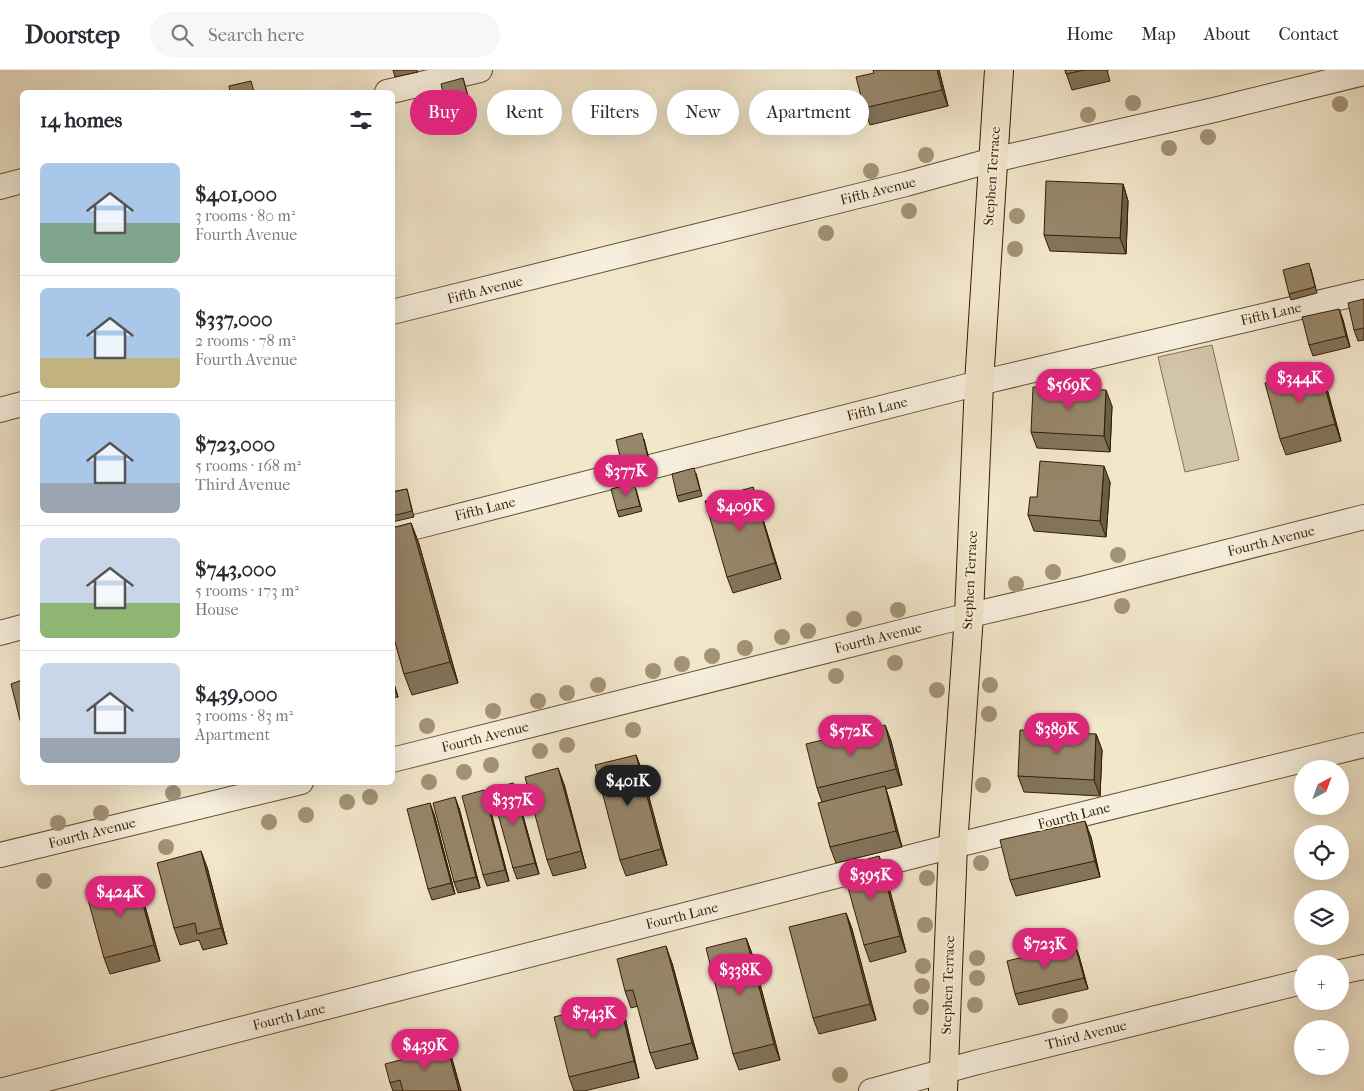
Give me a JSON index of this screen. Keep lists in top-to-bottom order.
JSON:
{
  "streets": {
    "main road": ["Stephen Terrace"],
    "street": [
      "Fifth Avenue",
      "Fifth Lane",
      "Fourth Avenue",
      "Fourth Lane",
      "Third Avenue"
    ]
  },
  "crossings": [
    ["Stephen Terrace", "Fifth Avenue"],
    ["Stephen Terrace", "Fifth Lane"],
    ["Stephen Terrace", "Fourth Avenue"],
    ["Stephen Terrace", "Fourth Lane"],
    ["Stephen Terrace", "Third Avenue"]
  ],
  "north": "top right",
  "page": {
    "header": "Doorstep",
    "search": "Search here",
    "nav": [
      "Home",
      "Map",
      "About",
      "Contact"
    ],
    "chip": [
      "Buy",
      "Rent",
      "Filters",
      "New",
      "Apartment"
    ],
    "heading": "14 homes",
    "list": [
      {
        "name": "$401,000",
        "note": "3 rooms · 80 m² · Fourth Avenue"
      },
      {
        "name": "$337,000",
        "note": "2 rooms · 78 m² · Fourth Avenue"
      },
      {
        "name": "$723,000",
        "note": "5 rooms · 168 m² · Third Avenue"
      },
      {
        "name": "$743,000",
        "note": "5 rooms · 173 m² · House"
      },
      {
        "name": "$439,000",
        "note": "3 rooms · 83 m² · Apartment"
      }
    ],
    "price": [
      "$344K",
      "$569K",
      "$377K",
      "$409K",
      "$389K",
      "$572K",
      "$401K",
      "$337K",
      "$395K",
      "$424K",
      "$723K",
      "$338K",
      "$743K",
      "$439K"
    ],
    "map_buttons": ["+", "−"]
  }
}
